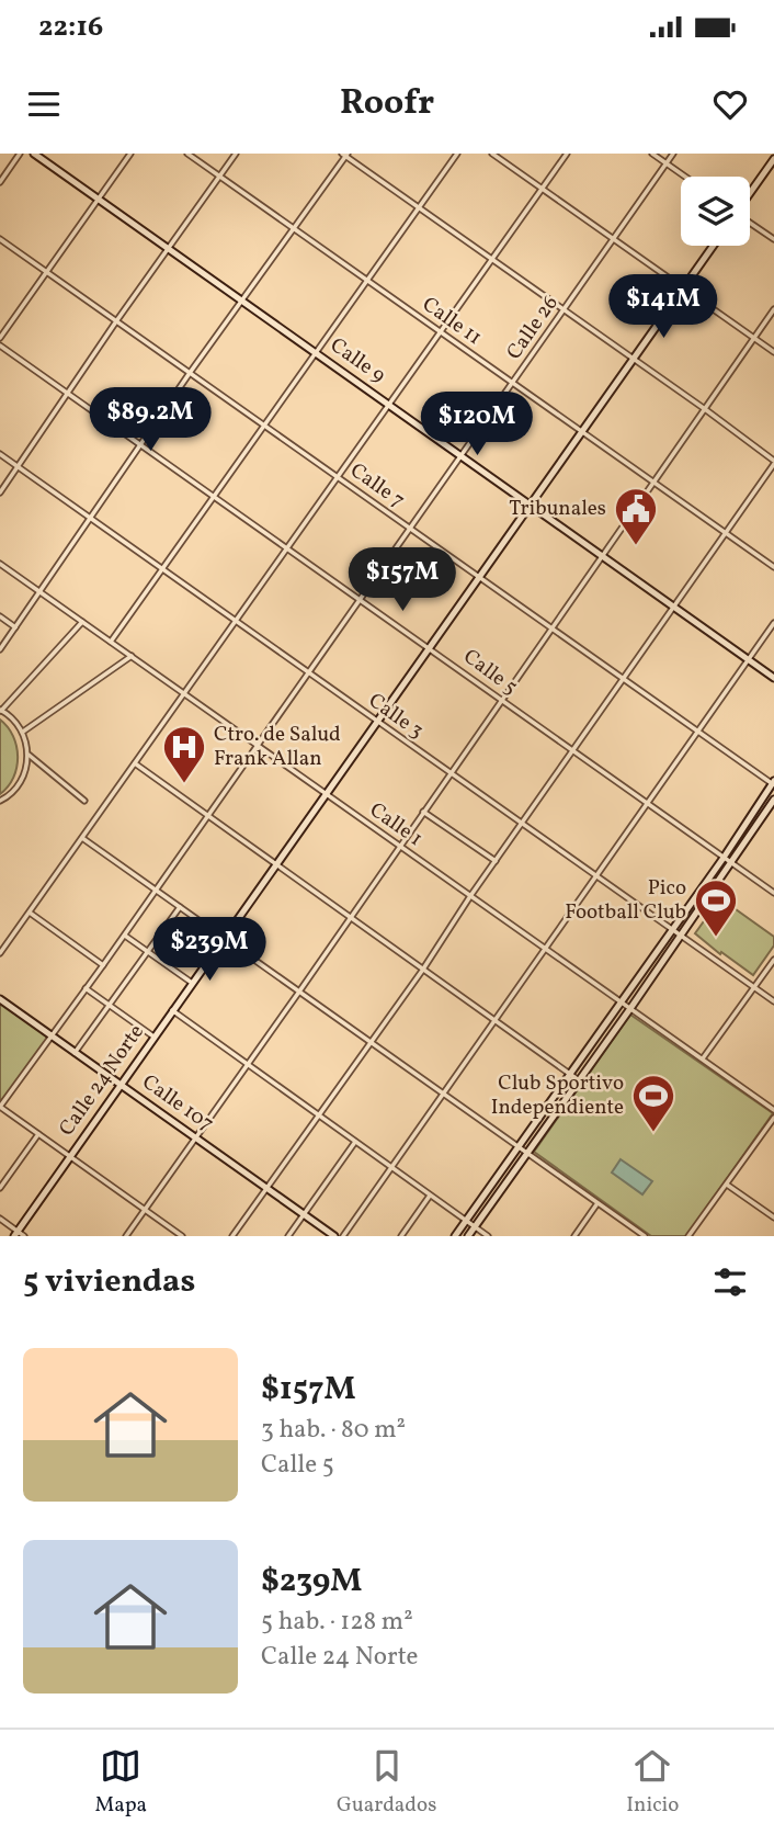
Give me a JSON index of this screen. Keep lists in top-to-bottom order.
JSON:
{
  "streets": {
    "main road": ["Calle 9", "Calle 24 Norte", "Calle 107"],
    "street": [
      "Calle 11",
      "Calle 26",
      "Calle 7",
      "Calle 5",
      "Calle 3",
      "Calle 1"
    ]
  },
  "crossings": [
    ["Calle 11", "Calle 26"],
    ["Calle 11", "Calle 24 Norte"],
    ["Calle 26", "Calle 9"],
    ["Calle 26", "Calle 7"],
    ["Calle 26", "Calle 5"],
    ["Calle 26", "Calle 3"],
    ["Calle 26", "Calle 1"],
    ["Calle 26", "Calle 107"],
    ["Calle 9", "Calle 24 Norte"],
    ["Calle 7", "Calle 24 Norte"],
    ["Calle 5", "Calle 24 Norte"],
    ["Calle 3", "Calle 24 Norte"],
    ["Calle 1", "Calle 24 Norte"],
    ["Calle 24 Norte", "Calle 107"]
  ],
  "places": {
    "public building": ["Tribunales"],
    "hospital": ["Ctro. de Salud Frank Allan"],
    "sports": ["Pico Football Club", "Club Sportivo Independiente"]
  },
  "page": {
    "status": "22:16",
    "header": "Roofr",
    "price": [
      "$141M",
      "$89.2M",
      "$120M",
      "$157M",
      "$239M"
    ],
    "heading": "5 viviendas",
    "list": [
      {
        "name": "$157M",
        "note": "3 hab. · 80 m² · Calle 5"
      },
      {
        "name": "$239M",
        "note": "5 hab. · 128 m² · Calle 24 Norte"
      }
    ],
    "tabs": ["Mapa", "Guardados", "Inicio"]
  }
}
